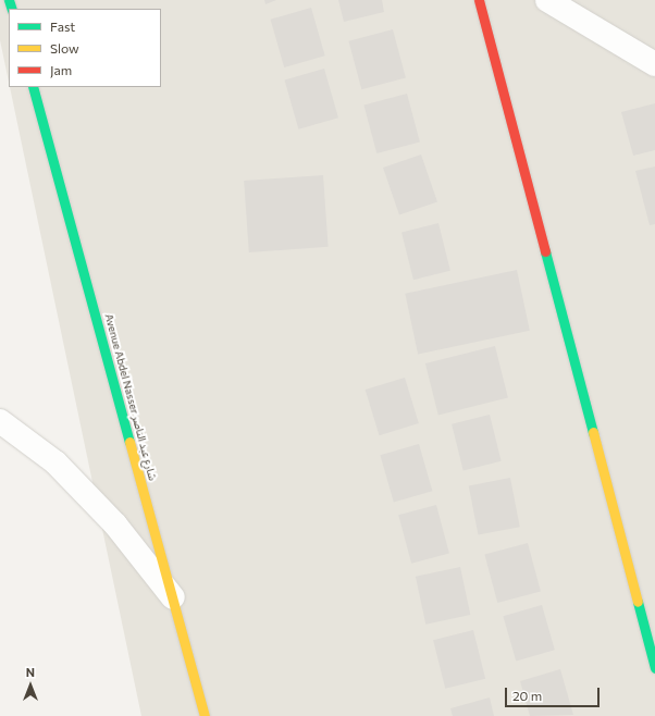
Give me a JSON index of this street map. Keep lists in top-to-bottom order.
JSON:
{
  "streets": {
    "street": ["Avenue Abdel Nasser شارع عبد الناصر"]
  },
  "legend": ["Fast", "Slow", "Jam"],
  "scale_bar": "20 m",
  "north": "top"
}
